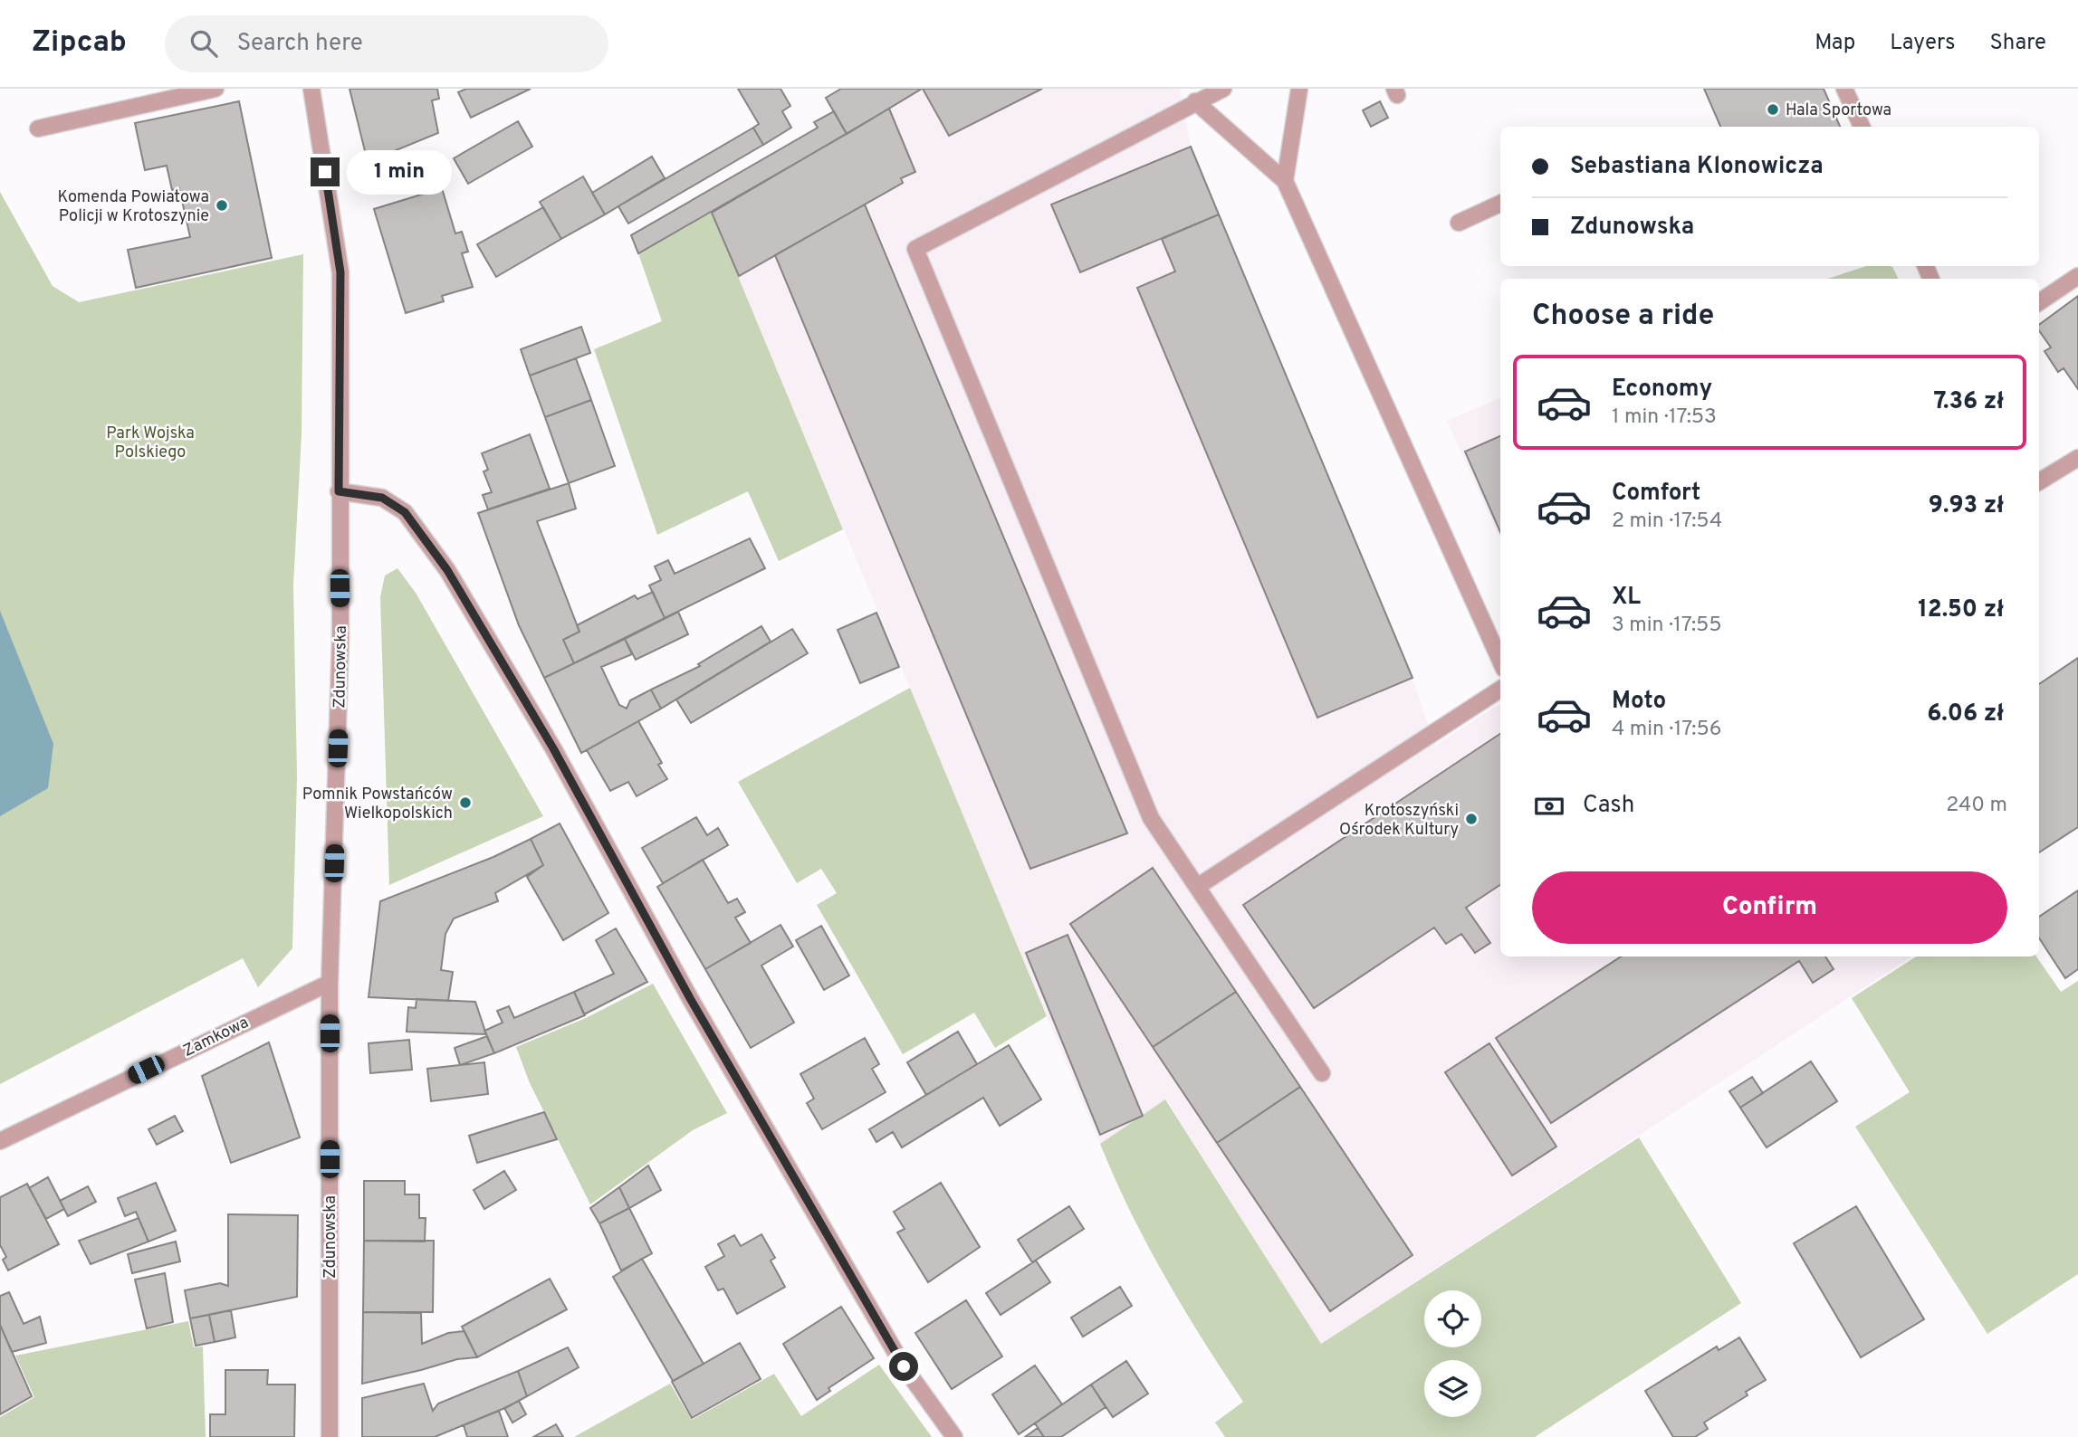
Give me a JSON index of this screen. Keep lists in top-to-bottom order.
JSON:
{
  "streets": {
    "street": ["Zdunowska", "Zamkowa"]
  },
  "crossings": [
    ["Zdunowska", "Zamkowa"]
  ],
  "parks": ["Park Wojska Polskiego"],
  "places": [
    "Hala Sportowa",
    "Komenda Powiatowa Policji w Krotoszynie",
    "Pomnik Powstańców Wielkopolskich",
    "Krotoszyński Ośrodek Kultury"
  ],
  "page": {
    "header": "Zipcab",
    "search": "Search here",
    "nav": ["Map", "Layers", "Share"],
    "banner": ["Sebastiana Klonowicza", "Zdunowska"],
    "bubble": "1 min",
    "heading": "Choose a ride",
    "list": [
      {
        "name": "Economy",
        "note": "1 min · 17:53",
        "value": "7.36 zł"
      },
      {
        "name": "Comfort",
        "note": "2 min · 17:54",
        "value": "9.93 zł"
      },
      {
        "name": "XL",
        "note": "3 min · 17:55",
        "value": "12.50 zł"
      },
      {
        "name": "Moto",
        "note": "4 min · 17:56",
        "value": "6.06 zł"
      }
    ],
    "pay": ["Cash", "240 m"],
    "buttons": "Confirm"
  }
}
